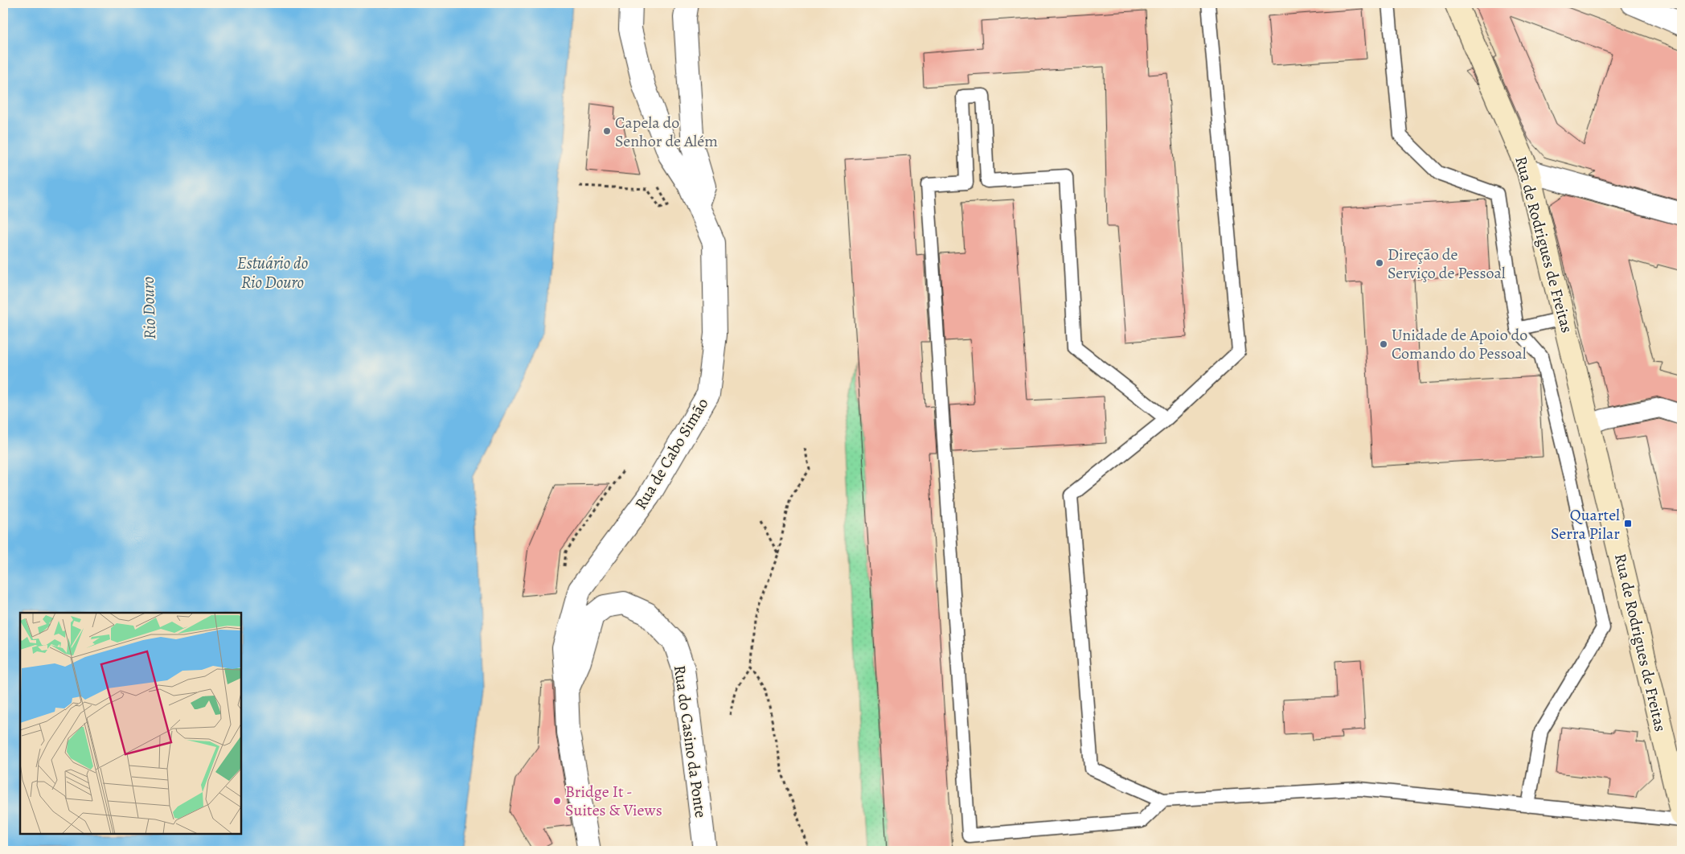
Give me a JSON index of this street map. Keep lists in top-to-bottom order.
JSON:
{
  "streets": {
    "main road": ["Rua de Rodrigues de Freitas"],
    "street": ["Rua de Cabo Simão", "Rua do Casino da Ponte"]
  },
  "crossings": [
    ["Rua de Cabo Simão", "Rua do Casino da Ponte"]
  ],
  "water": ["Estuário do Rio Douro", "Rio Douro"],
  "places": {
    "other": [
      "Capela do Senhor de Além",
      "Direção de Serviço de Pessoal",
      "Unidade de Apoio do Comando do Pessoal",
      "Bridge It - Suites & Views"
    ],
    "transit": ["Quartel Serra Pilar"]
  }
}
